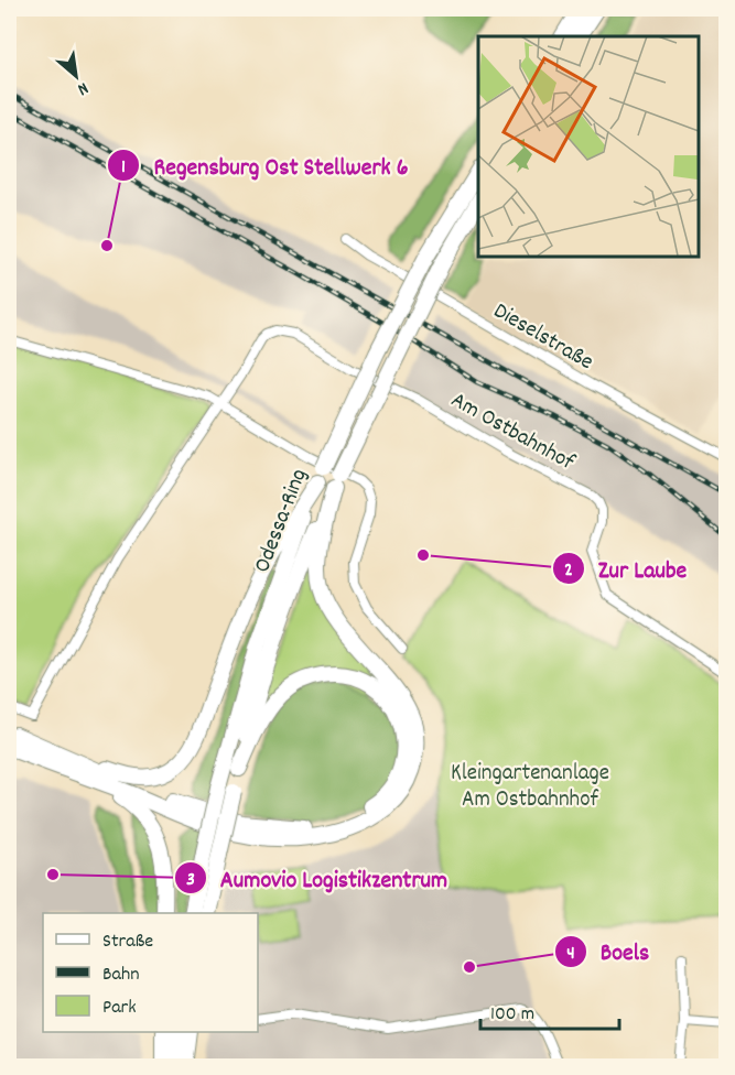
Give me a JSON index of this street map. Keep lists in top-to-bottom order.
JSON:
{
  "streets": {
    "highway": ["Odessa-Ring"],
    "street": ["Dieselstraße", "Am Ostbahnhof"]
  },
  "parks": ["Kleingartenanlage Am Ostbahnhof"],
  "places": [
    "Regensburg Ost Stellwerk 6",
    "Zur Laube",
    "Aumovio Logistikzentrum",
    "Boels"
  ],
  "legend": ["Straße", "Bahn", "Park"],
  "scale_bar": "100 m",
  "north": "bottom right"
}
